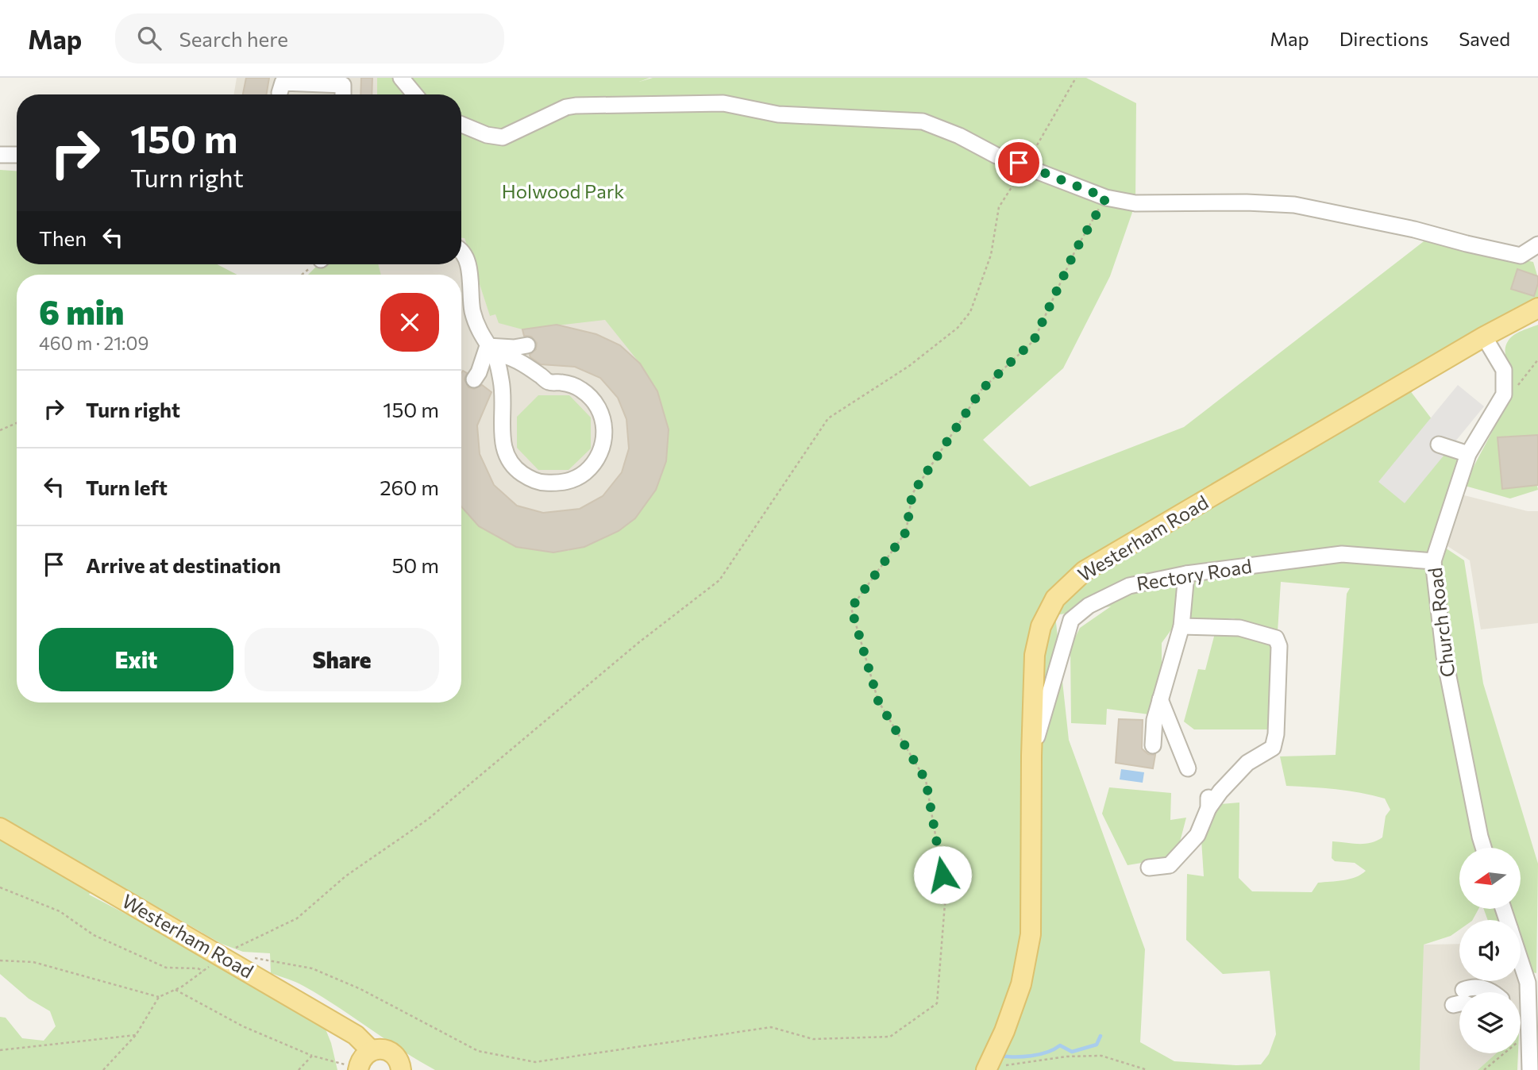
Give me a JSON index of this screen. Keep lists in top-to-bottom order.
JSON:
{
  "streets": {
    "main road": ["Westerham Road"],
    "street": ["Rectory Road", "Church Road"]
  },
  "crossings": [
    ["Westerham Road", "Rectory Road"],
    ["Westerham Road", "Church Road"],
    ["Rectory Road", "Church Road"]
  ],
  "parks": ["Holwood Park"],
  "north": "left",
  "page": {
    "header": "Map",
    "search": "Search here",
    "nav": ["Map", "Directions", "Saved"],
    "turn": ["150 m", "Turn right"],
    "then": "Then",
    "heading": ["6 min", "460 m · 21:09"],
    "list": [
      {
        "name": "Turn right",
        "value": "150 m"
      },
      {
        "name": "Turn left",
        "value": "260 m"
      },
      {
        "name": "Arrive at destination",
        "value": "50 m"
      }
    ],
    "buttons": ["Exit", "Share"]
  }
}
